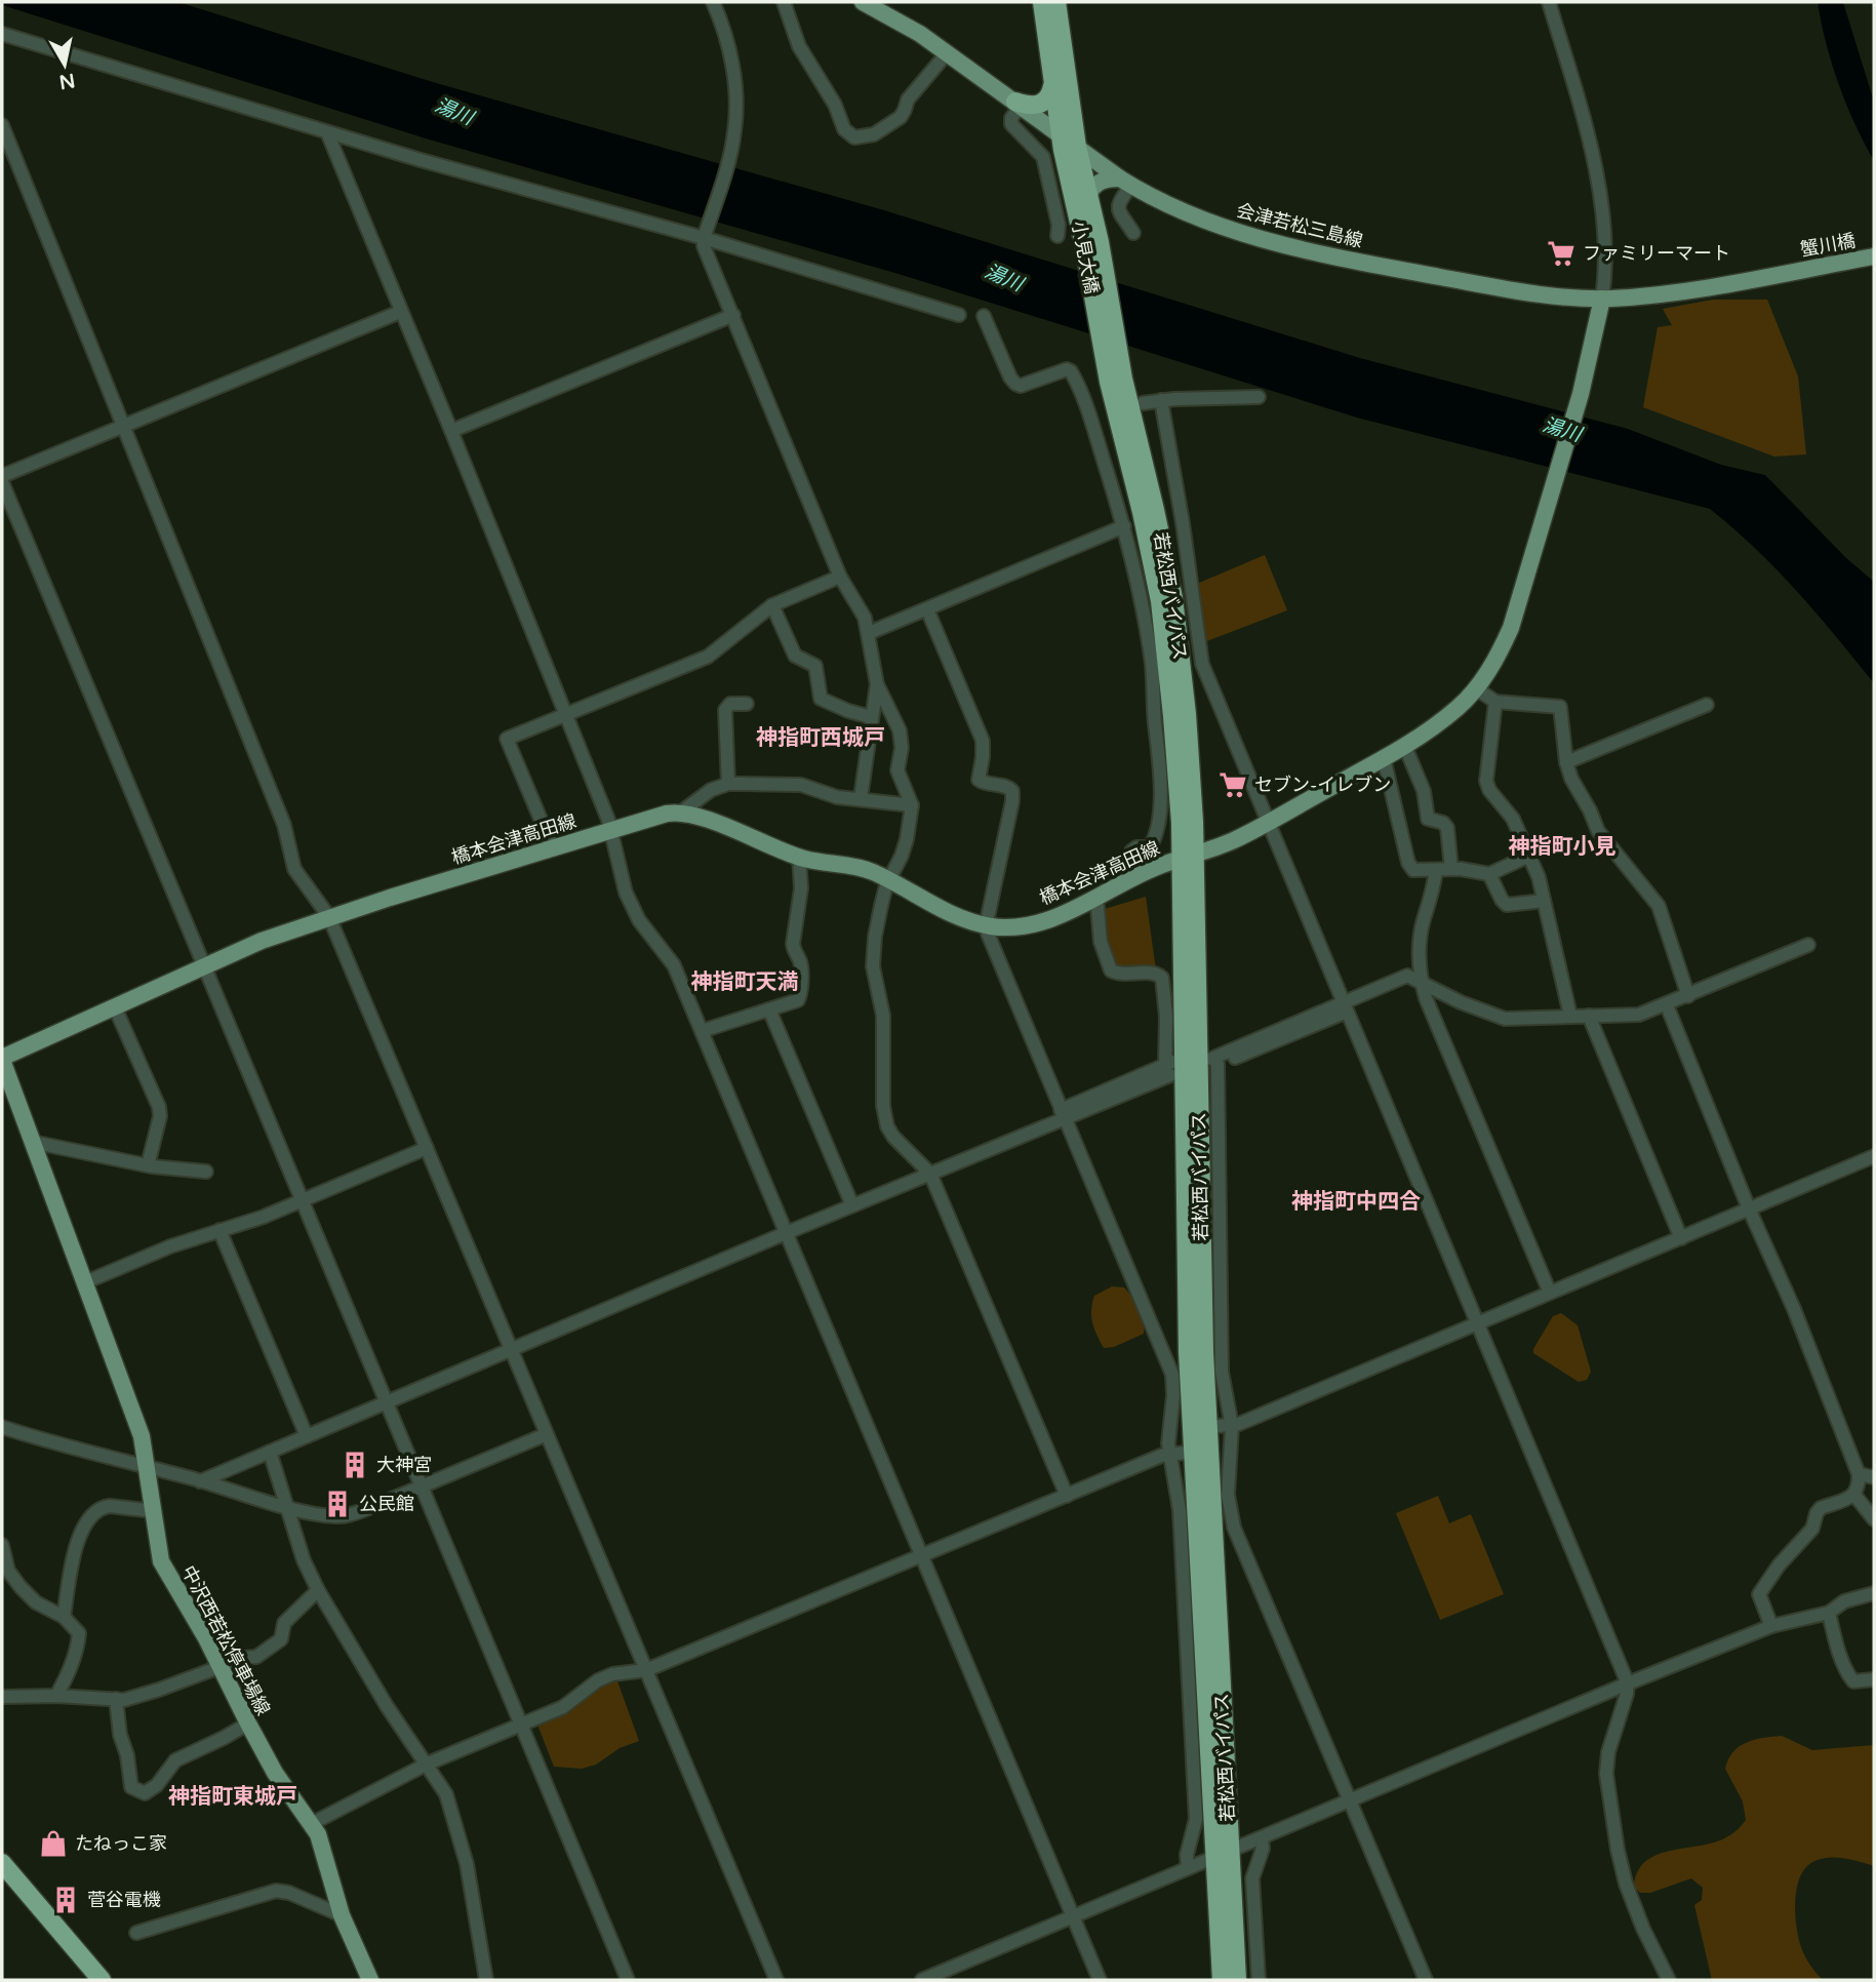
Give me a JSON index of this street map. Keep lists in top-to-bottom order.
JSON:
{
  "streets": {
    "highway": ["小見大橋", "若松西バイパス"],
    "main road": [
      "会津若松三島線",
      "蟹川橋",
      "橋本会津高田線",
      "中沢西若松停車場線"
    ]
  },
  "crossings": [
    ["会津若松三島線", "蟹川橋"],
    ["会津若松三島線", "小見大橋"],
    ["会津若松三島線", "橋本会津高田線"],
    ["小見大橋", "若松西バイパス"],
    ["若松西バイパス", "橋本会津高田線"],
    ["橋本会津高田線", "中沢西若松停車場線"]
  ],
  "districts": [
    "神指町西城戸",
    "神指町小見",
    "神指町天満",
    "神指町中四合",
    "神指町東城戸"
  ],
  "water": ["湯川"],
  "places": {
    "supermarket": ["ファミリーマート", "セブン-イレブン"],
    "building": ["大神宮", "公民館", "菅谷電機"],
    "shop": ["たねっこ家"]
  },
  "north": "bottom"
}
